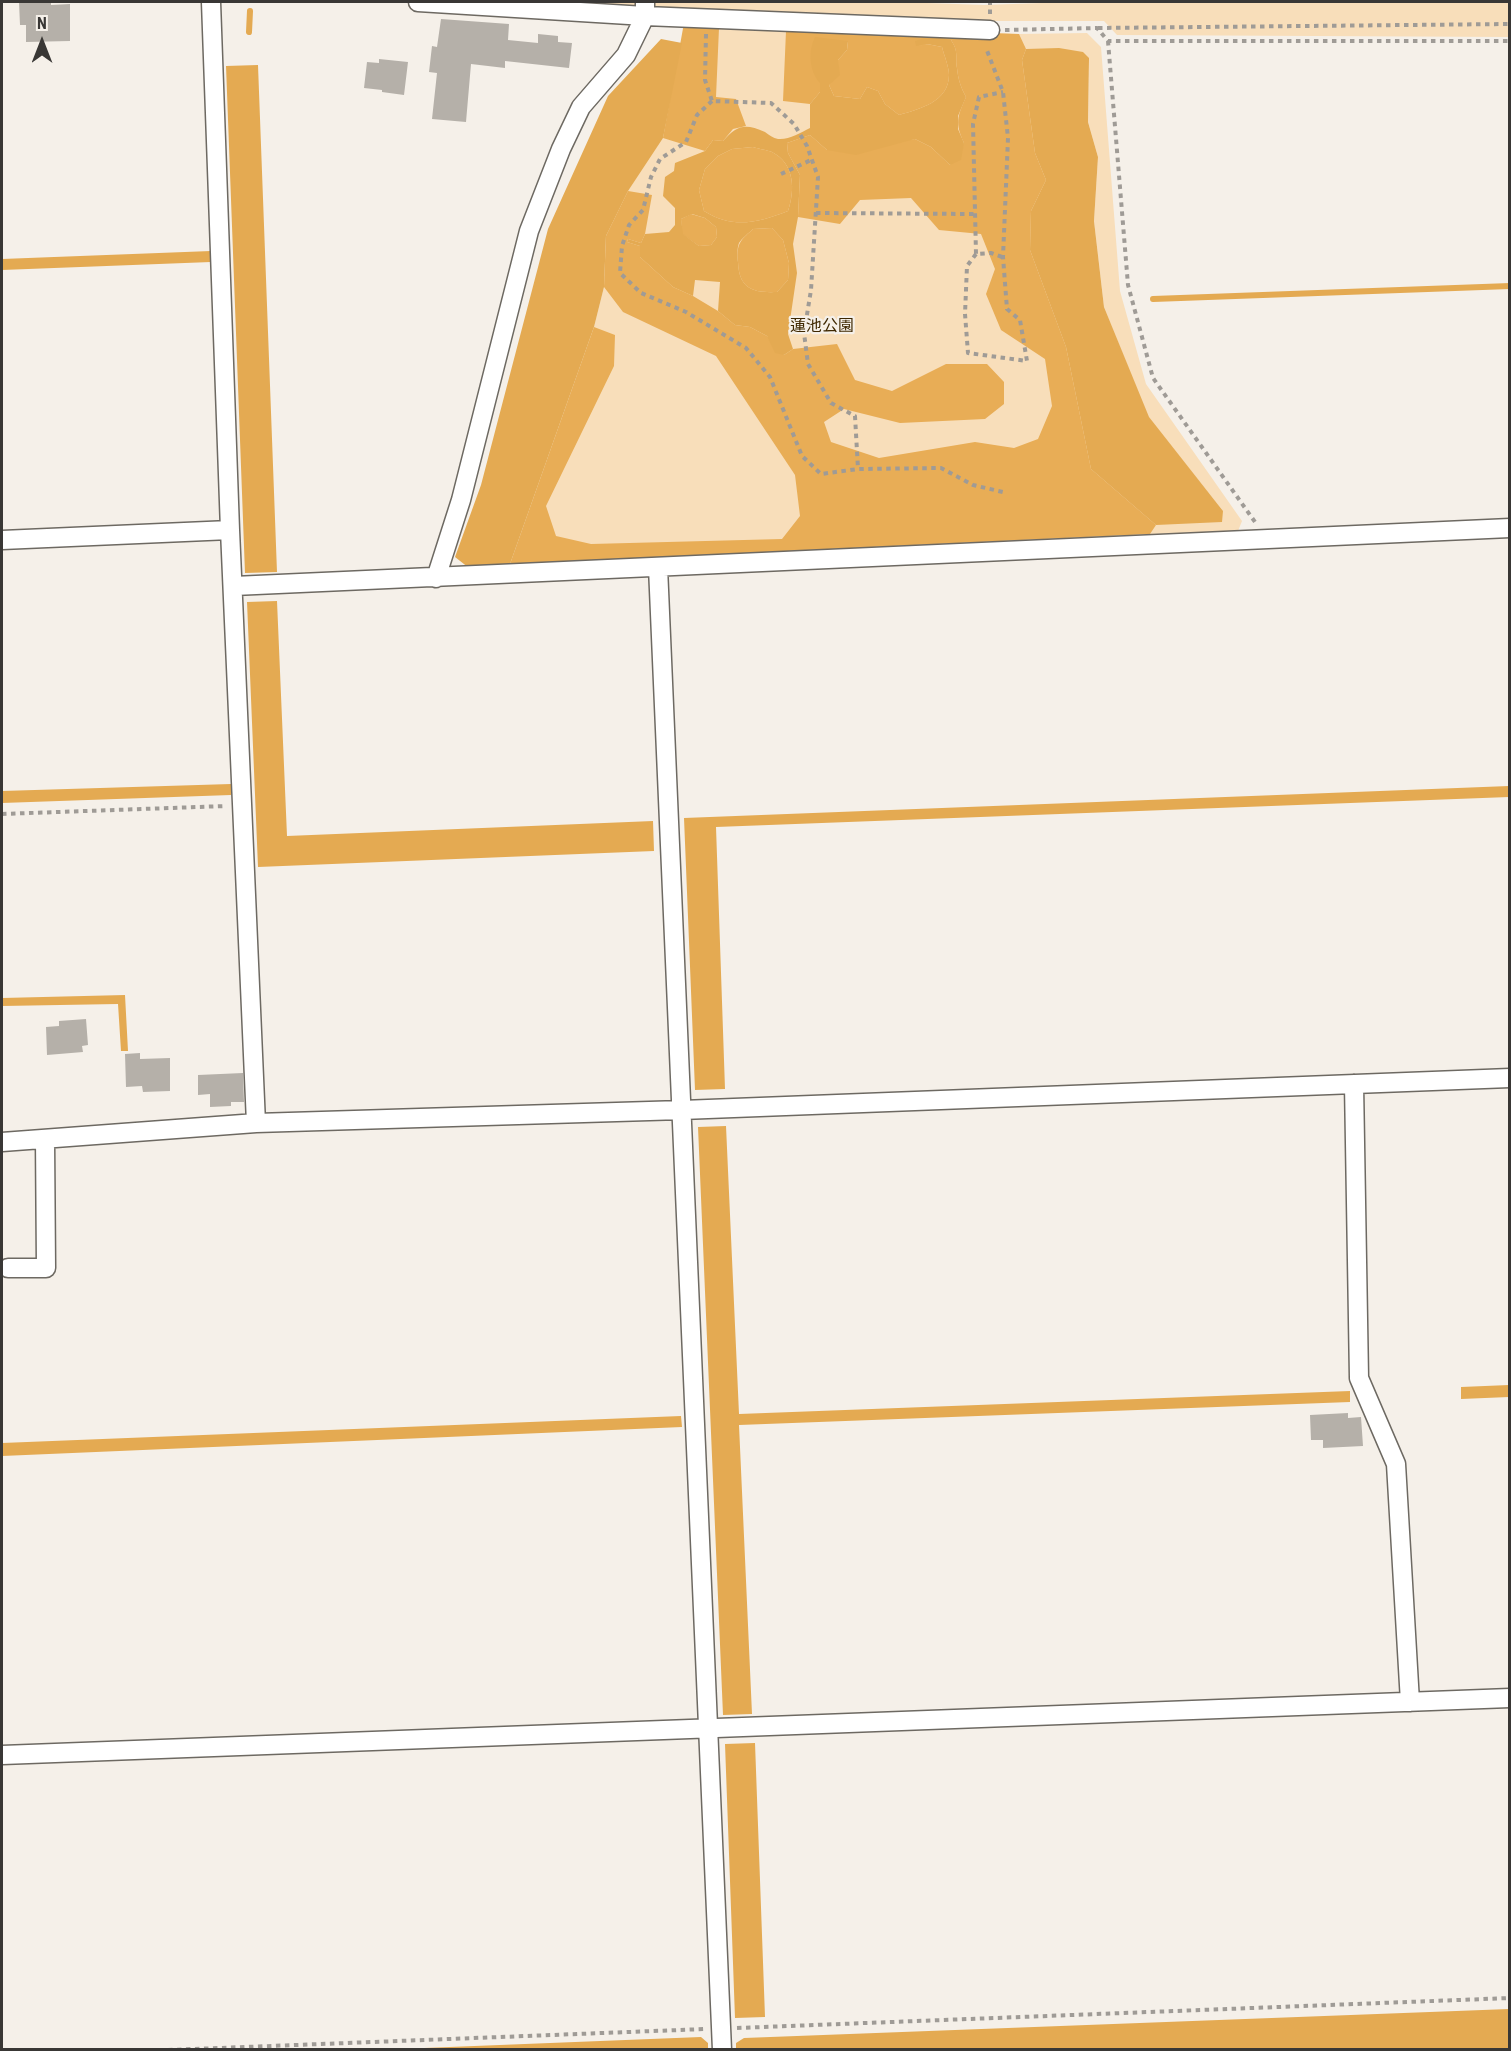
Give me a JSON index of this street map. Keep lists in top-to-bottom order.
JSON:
{
  "parks": ["蓮池公園"],
  "north": "top"
}
